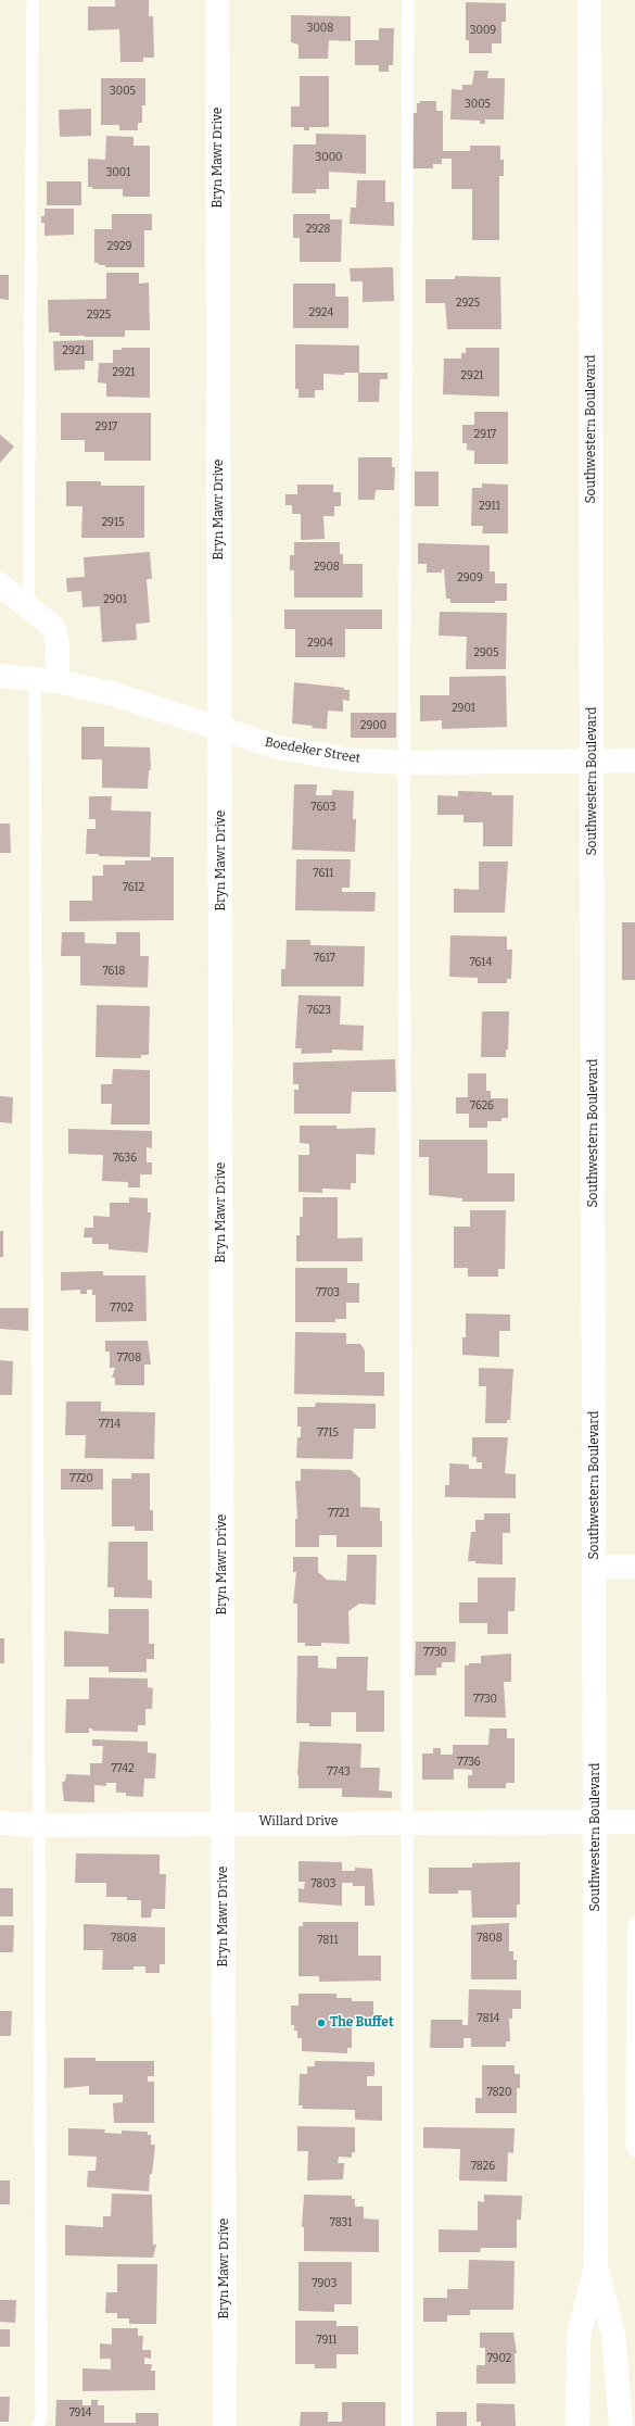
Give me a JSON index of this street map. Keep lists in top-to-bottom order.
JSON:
{
  "streets": {
    "street": [
      "Bryn Mawr Drive",
      "Southwestern Boulevard",
      "Boedeker Street",
      "Willard Drive"
    ]
  },
  "crossings": [
    ["Bryn Mawr Drive", "Boedeker Street"],
    ["Bryn Mawr Drive", "Willard Drive"],
    ["Southwestern Boulevard", "Boedeker Street"],
    ["Southwestern Boulevard", "Willard Drive"]
  ],
  "places": ["The Buffet"],
  "house_numbers": [
    "3008",
    "3009",
    "3005",
    "3005",
    "3000",
    "3001",
    "2928",
    "2929",
    "2925",
    "2924",
    "2925",
    "2921",
    "2921",
    "2921",
    "2917",
    "2917",
    "2911",
    "2915",
    "2908",
    "2909",
    "2901",
    "2904",
    "2905",
    "2901",
    "2900",
    "7603",
    "7611",
    "7612",
    "7617",
    "7614",
    "7618",
    "7623",
    "7626",
    "7636",
    "7703",
    "7702",
    "7708",
    "7714",
    "7715",
    "7720",
    "7721",
    "7730",
    "7730",
    "7736",
    "7742",
    "7743",
    "7803",
    "7808",
    "7808",
    "7811",
    "7814",
    "7820",
    "7826",
    "7831",
    "7903",
    "7911",
    "7902",
    "7914"
  ]
}
